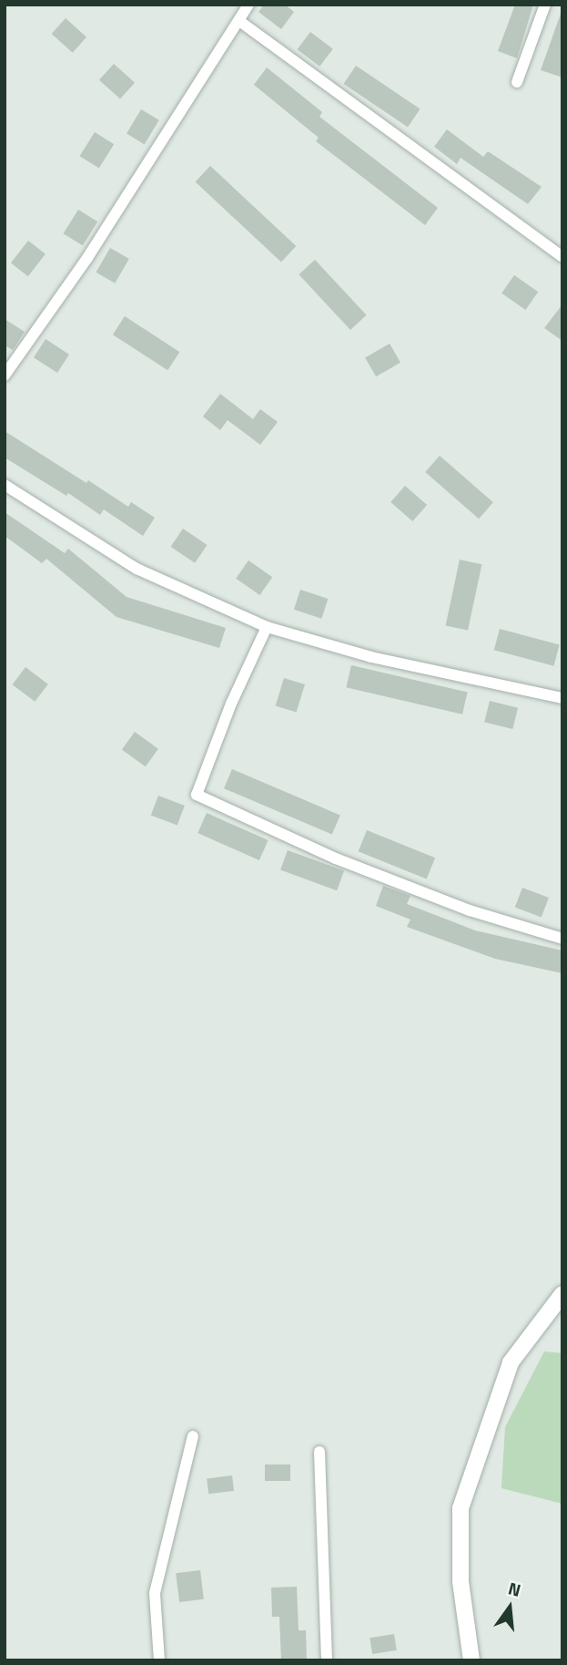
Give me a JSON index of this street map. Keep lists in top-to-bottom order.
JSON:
{
  "north": "top"
}
